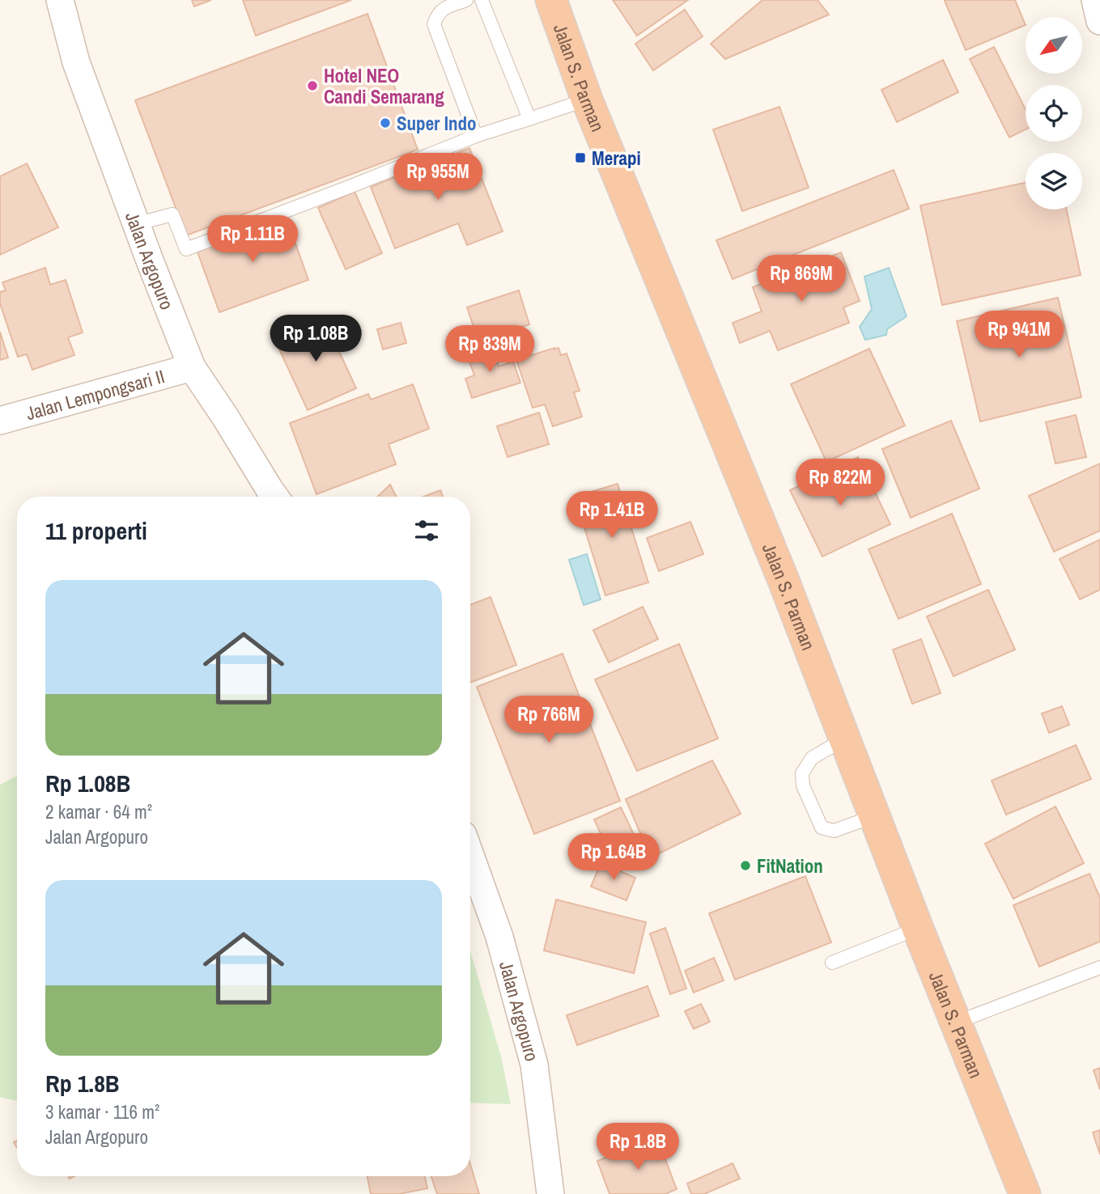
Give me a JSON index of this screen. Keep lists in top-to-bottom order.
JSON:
{
  "streets": {
    "highway": ["Jalan S. Parman"],
    "street": ["Jalan Argopuro", "Jalan Lempongsari II"]
  },
  "crossings": [
    ["Jalan Argopuro", "Jalan Lempongsari II"]
  ],
  "places": {
    "other": ["Hotel NEO Candi Semarang", "Super Indo", "FitNation"],
    "transit": ["Merapi"]
  },
  "north": "bottom left",
  "page": {
    "price": [
      "Rp 955M",
      "Rp 1.11B",
      "Rp 869M",
      "Rp 941M",
      "Rp 1.08B",
      "Rp 839M",
      "Rp 822M",
      "Rp 1.41B",
      "Rp 766M",
      "Rp 1.64B",
      "Rp 1.8B"
    ],
    "heading": "11 properti",
    "list": [
      {
        "name": "Rp 1.08B",
        "note": "2 kamar · 64 m² · Jalan Argopuro"
      },
      {
        "name": "Rp 1.8B",
        "note": "3 kamar · 116 m² · Jalan Argopuro"
      }
    ]
  }
}
